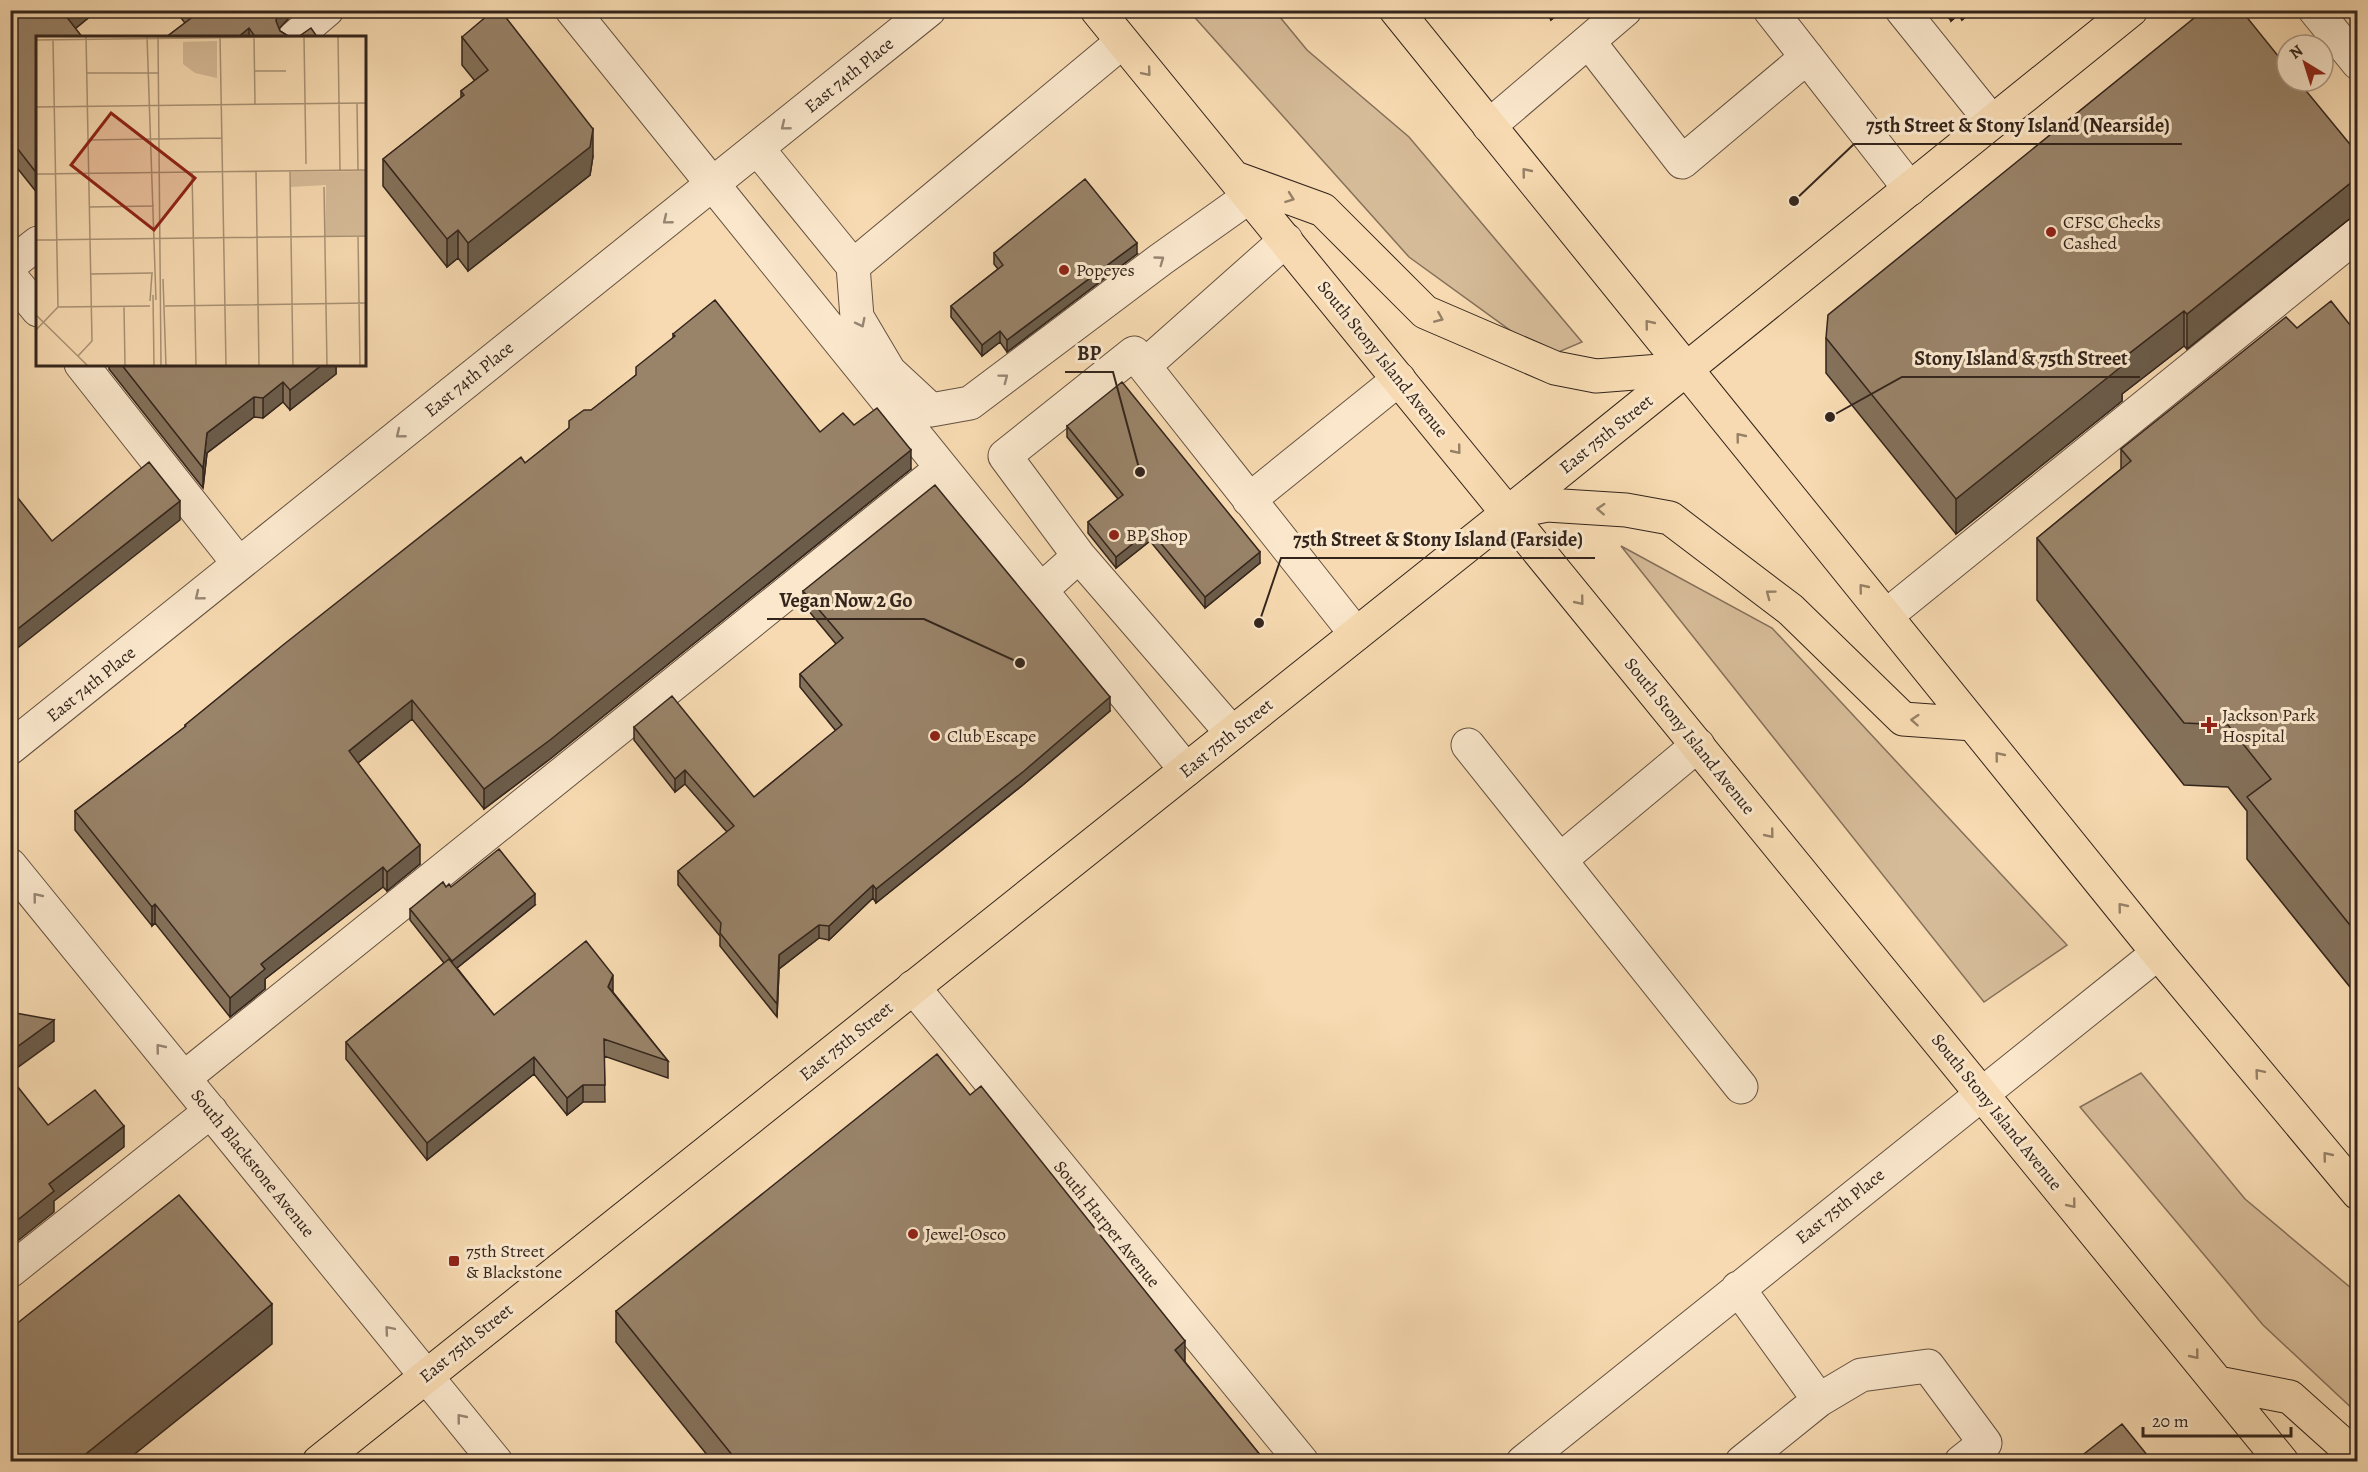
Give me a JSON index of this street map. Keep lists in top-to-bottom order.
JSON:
{
  "streets": {
    "main road": ["South Stony Island Avenue", "East 75th Street"],
    "street": [
      "East 74th Place",
      "South Blackstone Avenue",
      "East 75th Place",
      "South Harper Avenue"
    ]
  },
  "crossings": [
    ["South Stony Island Avenue", "East 75th Street"],
    ["South Stony Island Avenue", "East 75th Place"],
    ["East 75th Street", "South Blackstone Avenue"],
    ["East 75th Street", "South Harper Avenue"]
  ],
  "one_way": ["East 74th Place", "South Blackstone Avenue"],
  "places": {
    "other": [
      "75th Street & Stony Island (Nearside)",
      "CFSC Checks Cashed",
      "Popeyes",
      "Stony Island & 75th Street",
      "BP",
      "BP Shop",
      "75th Street & Stony Island (Farside)",
      "Vegan Now 2 Go",
      "Club Escape",
      "Jewel-Osco"
    ],
    "health": ["Jackson Park Hospital"],
    "transit": ["75th Street & Blackstone"]
  },
  "scale_bar": "20 m",
  "north": "top left"
}
